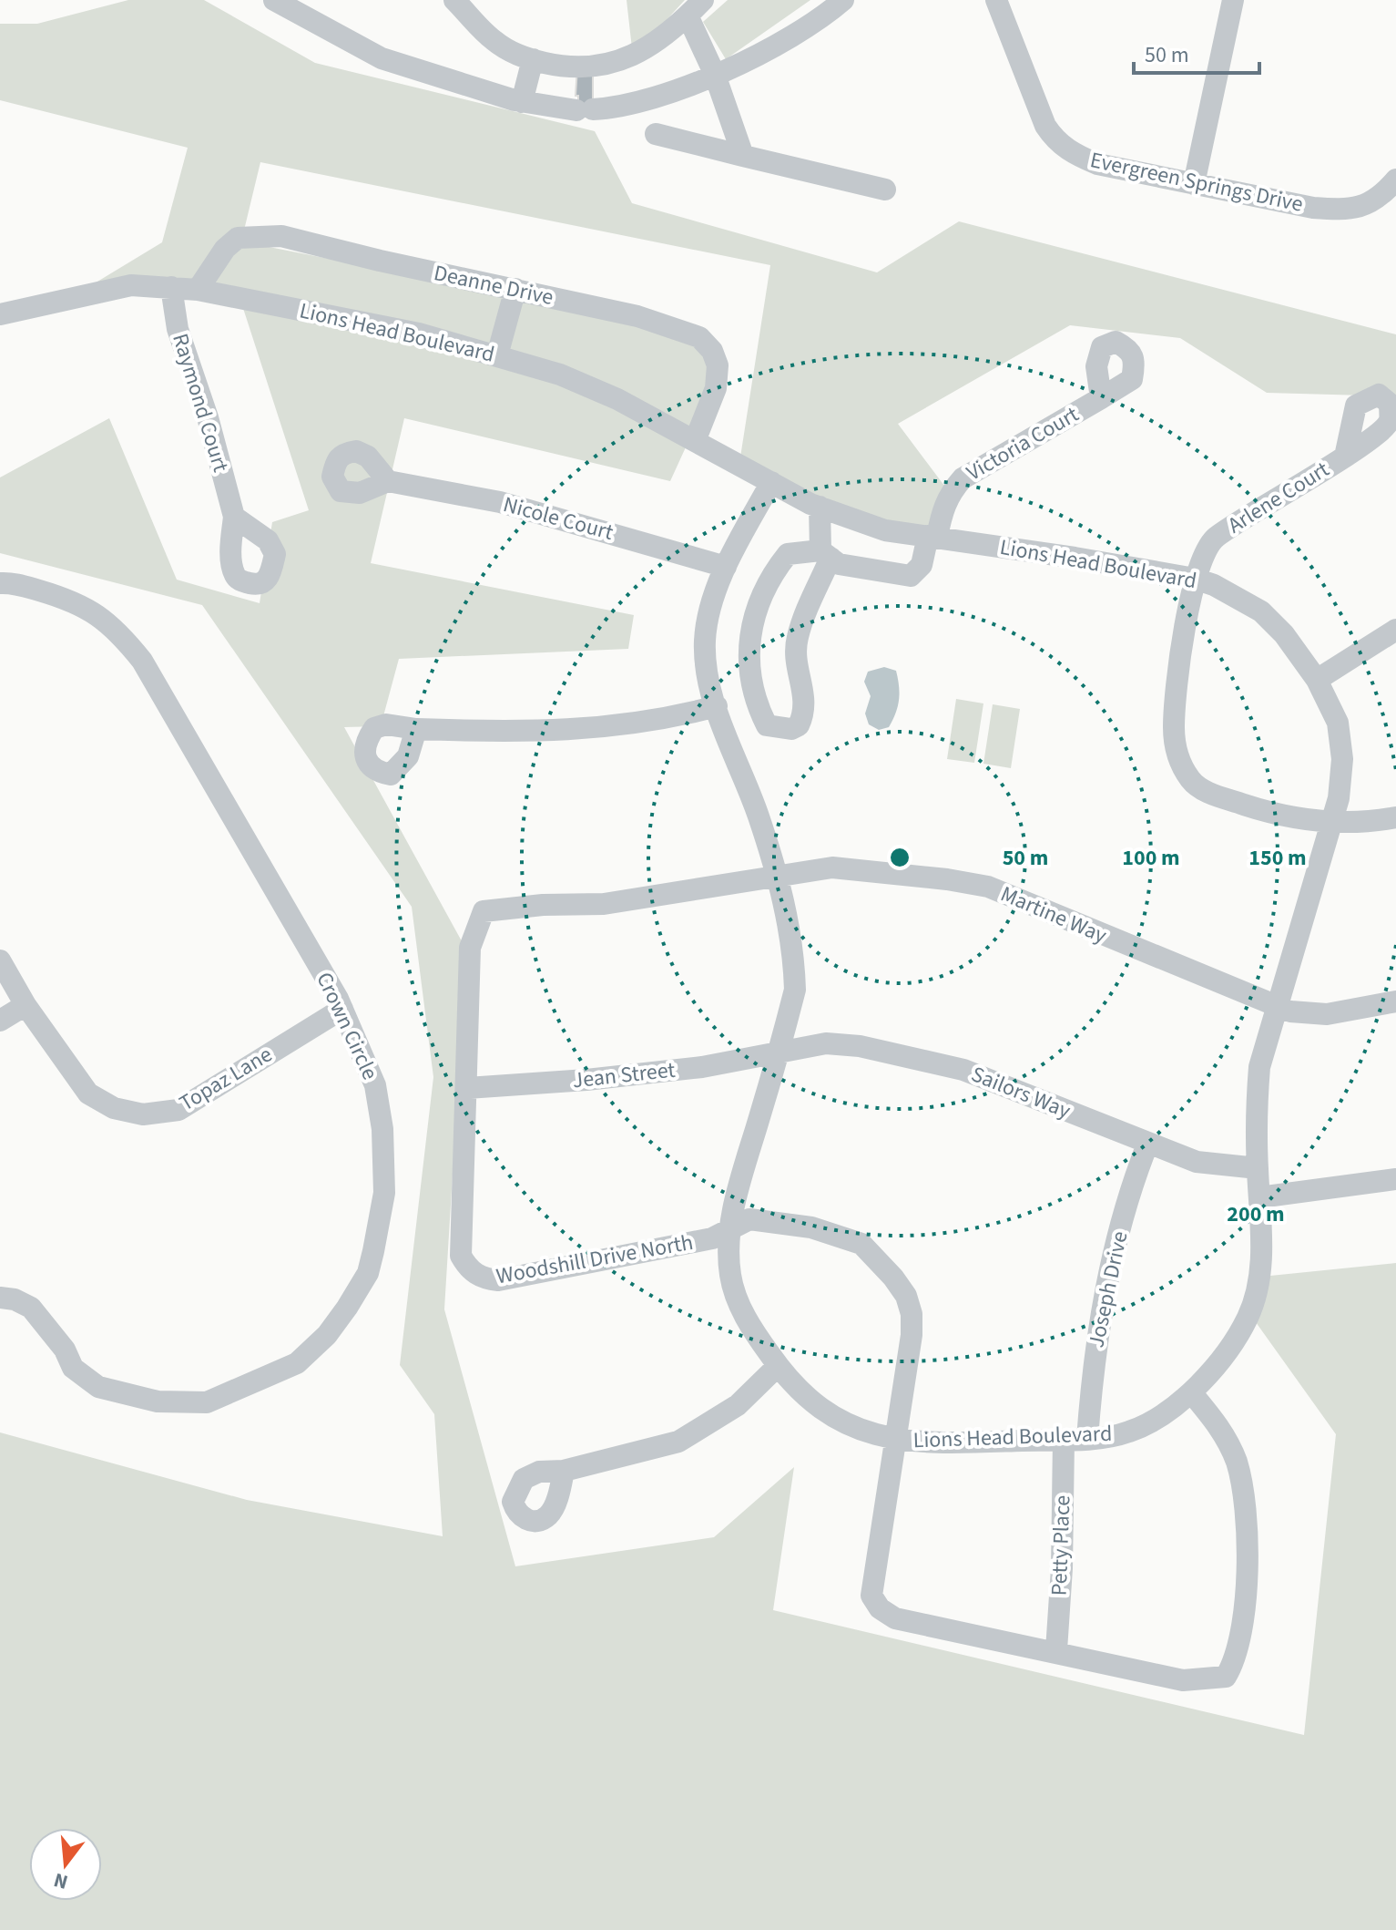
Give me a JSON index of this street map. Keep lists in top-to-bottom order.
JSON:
{
  "streets": {
    "street": [
      "Evergreen Springs Drive",
      "Deanne Drive",
      "Lions Head Boulevard",
      "Raymond Court",
      "Victoria Court",
      "Arlene Court",
      "Nicole Court",
      "Martine Way",
      "Crown Circle",
      "Jean Street",
      "Topaz Lane",
      "Sailors Way",
      "Woodshill Drive North",
      "Joseph Drive",
      "Petty Place"
    ]
  },
  "crossings": [
    ["Deanne Drive", "Lions Head Boulevard"],
    ["Lions Head Boulevard", "Raymond Court"],
    ["Lions Head Boulevard", "Victoria Court"],
    ["Lions Head Boulevard", "Arlene Court"],
    ["Lions Head Boulevard", "Nicole Court"],
    ["Lions Head Boulevard", "Martine Way"],
    ["Lions Head Boulevard", "Jean Street"],
    ["Lions Head Boulevard", "Sailors Way"],
    ["Lions Head Boulevard", "Woodshill Drive North"],
    ["Lions Head Boulevard", "Joseph Drive"],
    ["Lions Head Boulevard", "Petty Place"],
    ["Martine Way", "Jean Street"],
    ["Martine Way", "Woodshill Drive North"],
    ["Crown Circle", "Topaz Lane"],
    ["Jean Street", "Sailors Way"],
    ["Jean Street", "Woodshill Drive North"],
    ["Sailors Way", "Joseph Drive"],
    ["Woodshill Drive North", "Petty Place"]
  ],
  "scale_bar": "50 m",
  "north": "bottom",
  "rings": [
    "50 m",
    "100 m",
    "150 m",
    "200 m"
  ]
}
